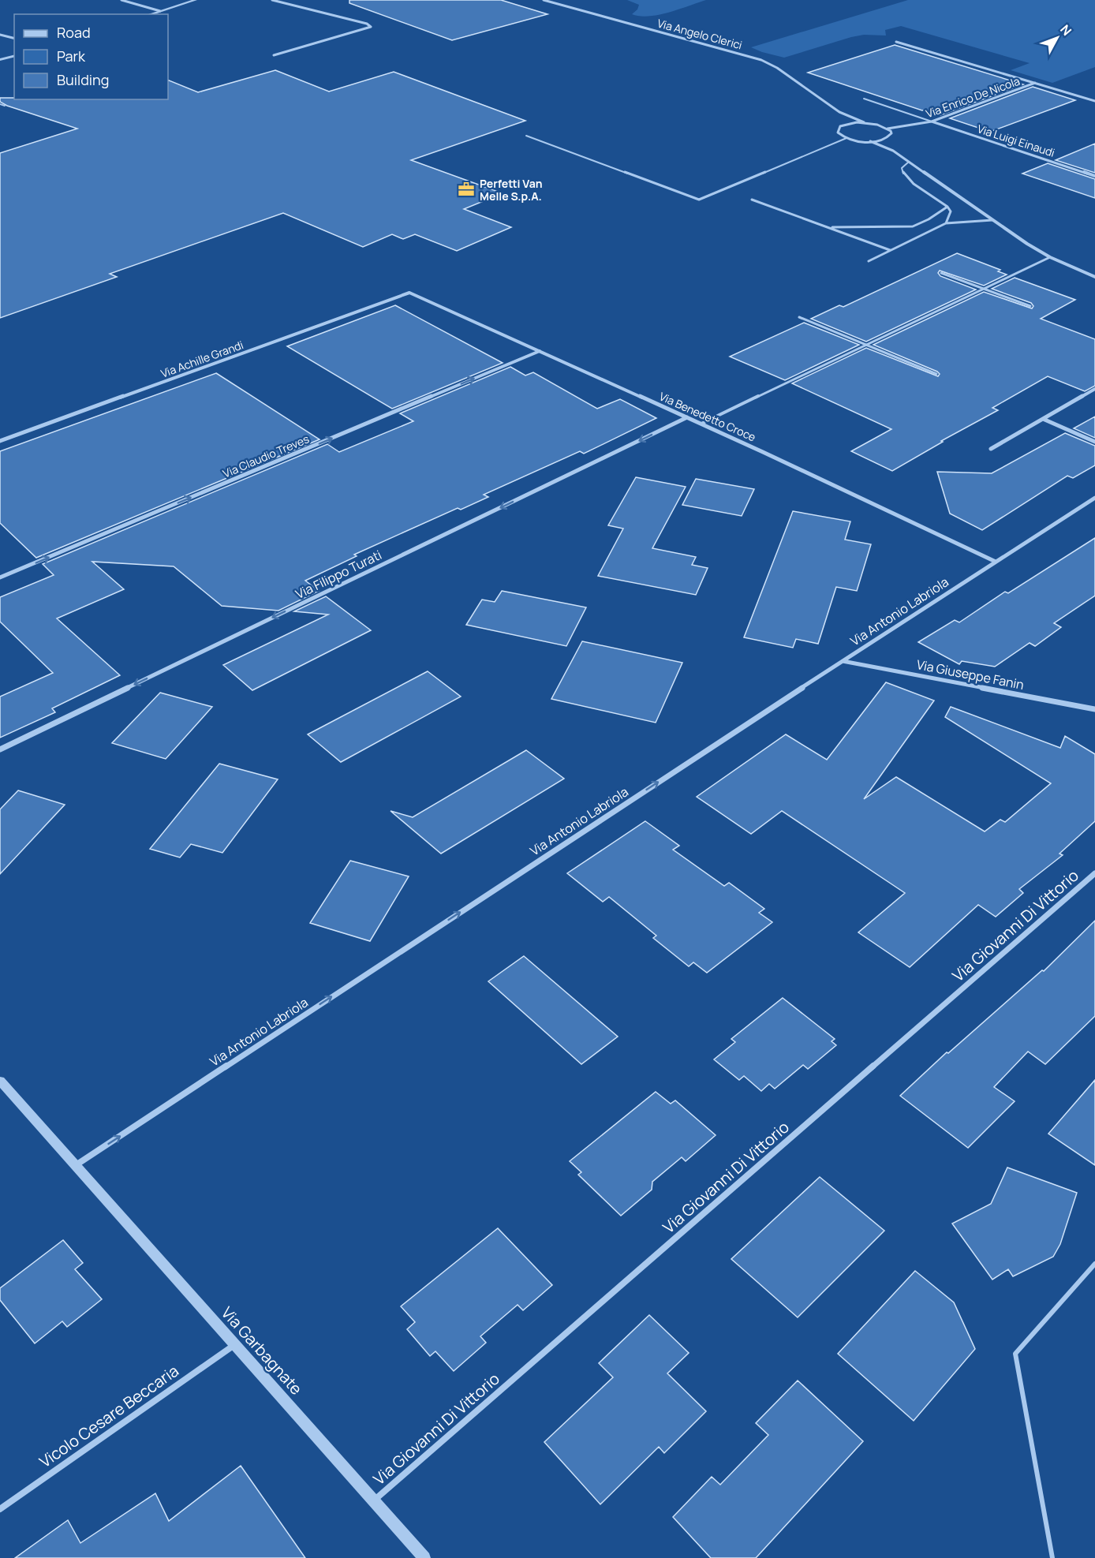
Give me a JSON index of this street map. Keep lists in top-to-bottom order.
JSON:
{
  "streets": {
    "street": [
      "Via Angelo Clerici",
      "Via Enrico De Nicola",
      "Via Luigi Einaudi",
      "Via Achille Grandi",
      "Via Benedetto Croce",
      "Via Claudio Treves",
      "Via Filippo Turati",
      "Via Antonio Labriola",
      "Via Giuseppe Fanin",
      "Via Giovanni Di Vittorio",
      "Via Garbagnate",
      "Vicolo Cesare Beccaria"
    ]
  },
  "crossings": [
    ["Via Enrico De Nicola", "Via Luigi Einaudi"],
    ["Via Achille Grandi", "Via Benedetto Croce"],
    ["Via Benedetto Croce", "Via Claudio Treves"],
    ["Via Benedetto Croce", "Via Filippo Turati"],
    ["Via Benedetto Croce", "Via Antonio Labriola"],
    ["Via Antonio Labriola", "Via Giuseppe Fanin"],
    ["Via Antonio Labriola", "Via Garbagnate"],
    ["Via Giovanni Di Vittorio", "Via Garbagnate"],
    ["Via Garbagnate", "Vicolo Cesare Beccaria"]
  ],
  "one_way": ["Via Claudio Treves", "Via Filippo Turati", "Via Antonio Labriola"],
  "places": {
    "office": ["Perfetti Van Melle S.p.A."]
  },
  "legend": ["Road", "Park", "Building"],
  "north": "top right"
}
